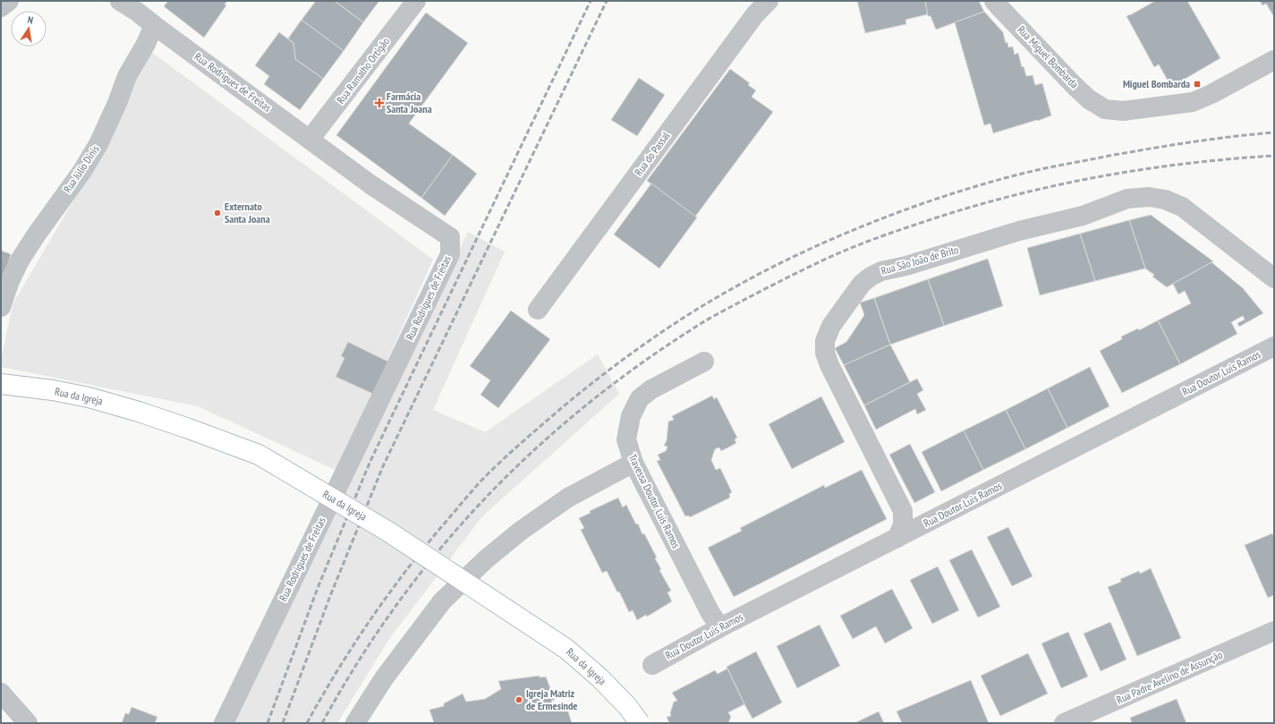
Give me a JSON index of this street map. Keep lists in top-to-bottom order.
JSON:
{
  "streets": {
    "main road": ["Rua da Igreja"],
    "street": [
      "Rua Miguel Bombarda",
      "Rua Ramalho Ortigão",
      "Rua Rodrigues de Freitas",
      "Rua do Passal",
      "Rua Júlio Dinis",
      "Rua São João de Brito",
      "Rua Doutor Luis Ramos",
      "Travessa Doutor Luis Ramos",
      "Rua Padre Avelino de Assunção"
    ]
  },
  "crossings": [
    ["Rua Ramalho Ortigão", "Rua Rodrigues de Freitas"],
    ["Rua Rodrigues de Freitas", "Rua Júlio Dinis"],
    ["Rua Doutor Luis Ramos", "Travessa Doutor Luis Ramos"]
  ],
  "places": {
    "transit": ["Miguel Bombarda"],
    "health": ["Farmácia Santa Joana"],
    "other": ["Externato Santa Joana", "Igreja Matriz de Ermesinde"]
  },
  "north": "top"
}
